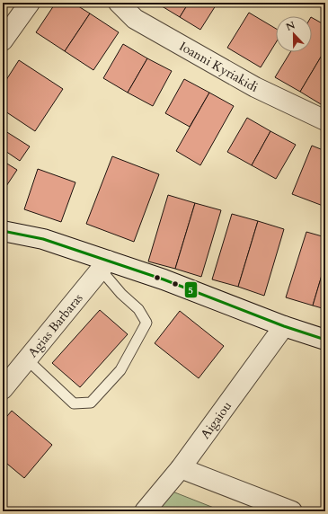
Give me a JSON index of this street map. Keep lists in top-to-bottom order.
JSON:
{
  "streets": {
    "street": ["Ioanni Kyriakidi", "Agias Barbaras", "Aigaiou"]
  },
  "lines": ["transit line 5"],
  "north": "top"
}
